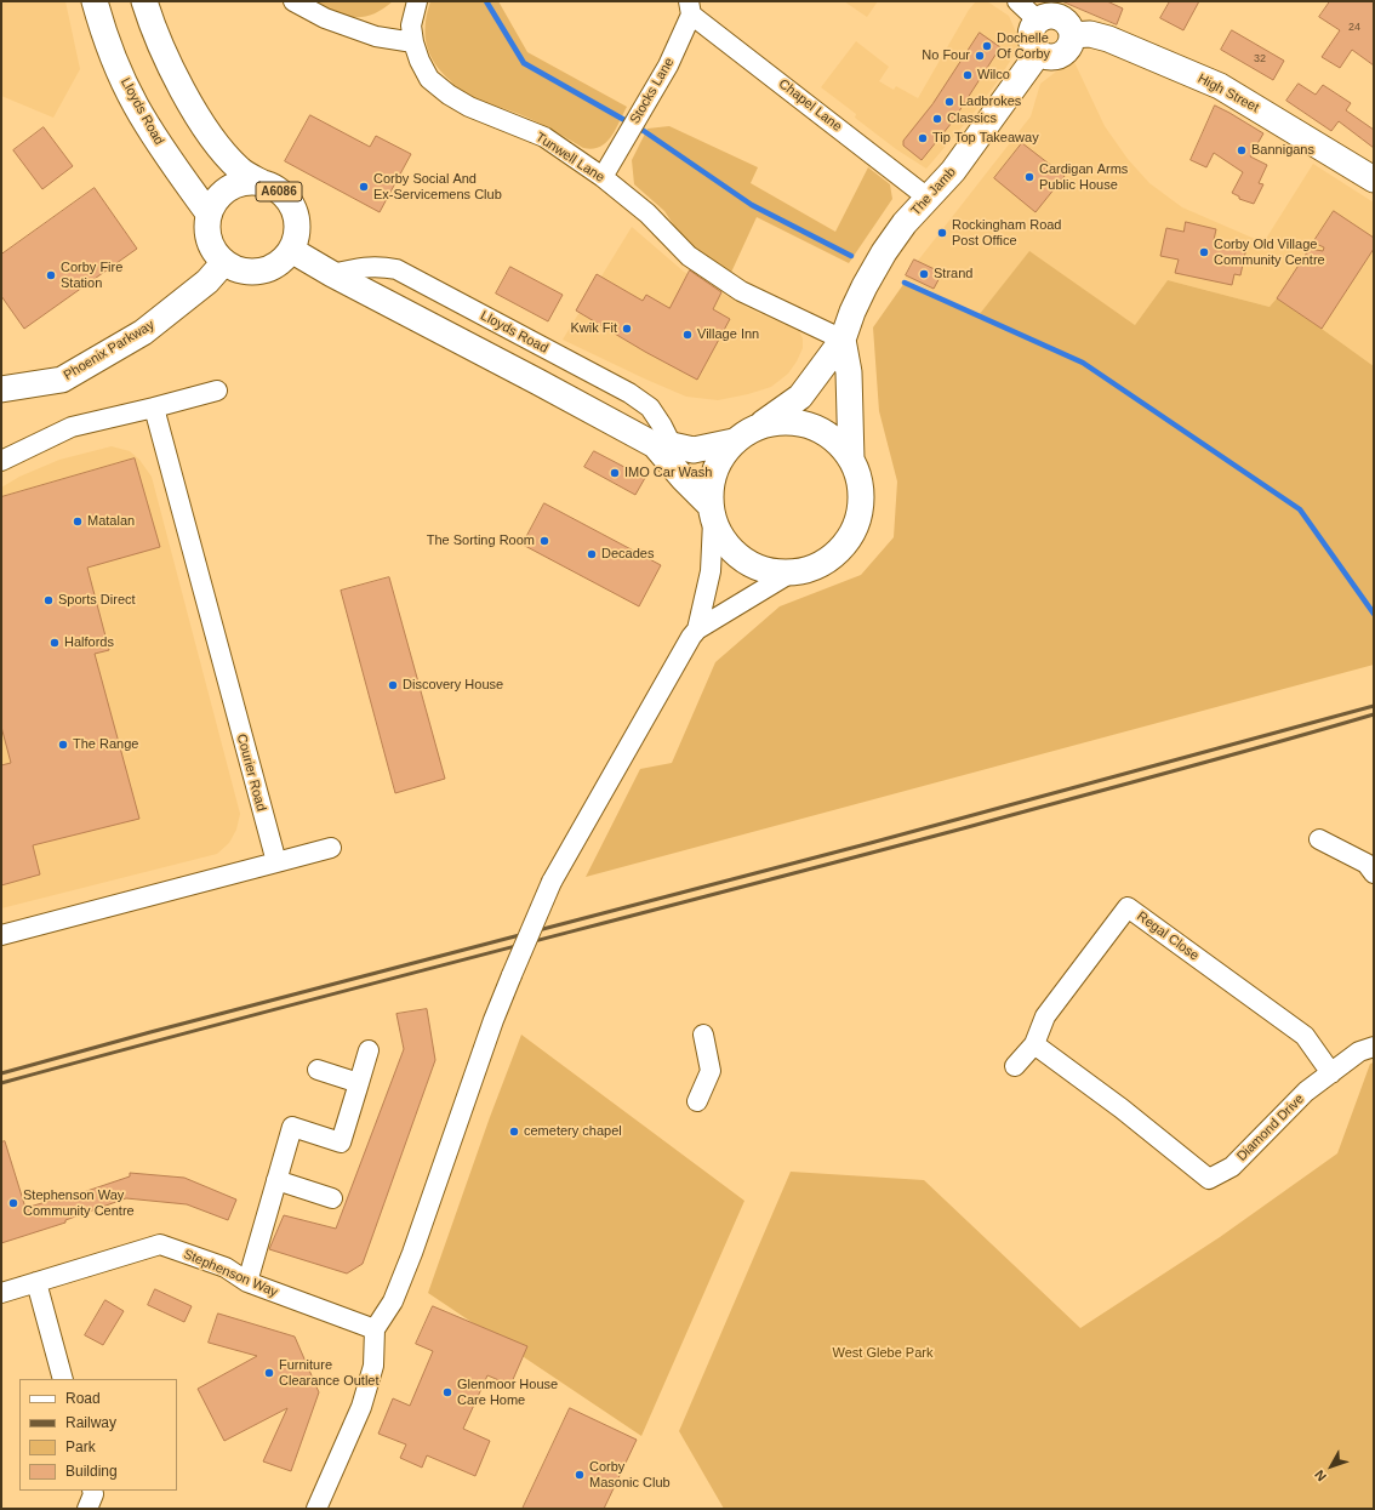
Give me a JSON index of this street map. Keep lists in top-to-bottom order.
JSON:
{
  "streets": {
    "main road": [
      "High Street",
      "Lloyds Road",
      "A6086",
      "The Jamb",
      "Phoenix Parkway"
    ],
    "street": [
      "Stocks Lane",
      "Chapel Lane",
      "Tunwell Lane",
      "Courier Road",
      "Regal Close",
      "Diamond Drive",
      "Stephenson Way"
    ]
  },
  "crossings": [
    ["Stocks Lane", "Chapel Lane"],
    ["Stocks Lane", "Tunwell Lane"],
    ["High Street", "The Jamb"],
    ["Chapel Lane", "The Jamb"],
    ["Lloyds Road", "A6086"],
    ["Lloyds Road", "The Jamb"],
    ["Lloyds Road", "Phoenix Parkway"],
    ["Tunwell Lane", "The Jamb"],
    ["A6086", "Phoenix Parkway"],
    ["Regal Close", "Diamond Drive"]
  ],
  "parks": ["West Glebe Park"],
  "places": [
    "Dochelle Of Corby",
    "No Four",
    "Wilco",
    "Ladbrokes",
    "Classics",
    "Tip Top Takeaway",
    "Bannigans",
    "Cardigan Arms Public House",
    "Corby Social And Ex-Servicemens Club",
    "Rockingham Road Post Office",
    "Corby Old Village Community Centre",
    "Strand",
    "Corby Fire Station",
    "Kwik Fit",
    "Village Inn",
    "IMO Car Wash",
    "Matalan",
    "The Sorting Room",
    "Decades",
    "Sports Direct",
    "Halfords",
    "Discovery House",
    "The Range",
    "cemetery chapel",
    "Stephenson Way Community Centre",
    "Furniture Clearance Outlet",
    "Glenmoor House Care Home",
    "Corby Masonic Club"
  ],
  "house_numbers": ["24", "32"],
  "legend": [
    "Road",
    "Railway",
    "Park",
    "Building"
  ],
  "north": "bottom left"
}
